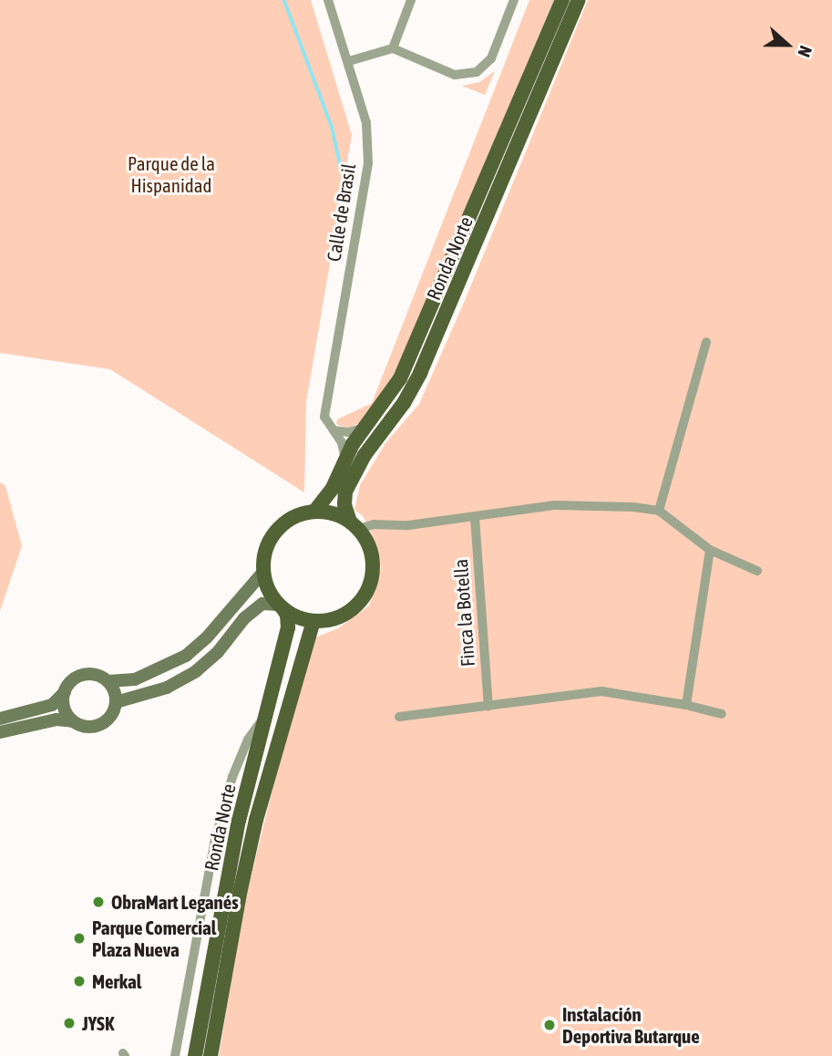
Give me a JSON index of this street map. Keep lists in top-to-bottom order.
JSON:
{
  "streets": {
    "main road": ["Ronda Norte"],
    "street": ["Calle de Brasil", "Finca la Botella"]
  },
  "crossings": [
    ["Calle de Brasil", "Ronda Norte"]
  ],
  "parks": ["Parque de la Hispanidad"],
  "places": [
    "ObraMart Leganés",
    "Parque Comercial Plaza Nueva",
    "Merkal",
    "JYSK",
    "Instalación Deportiva Butarque"
  ],
  "north": "right"
}
